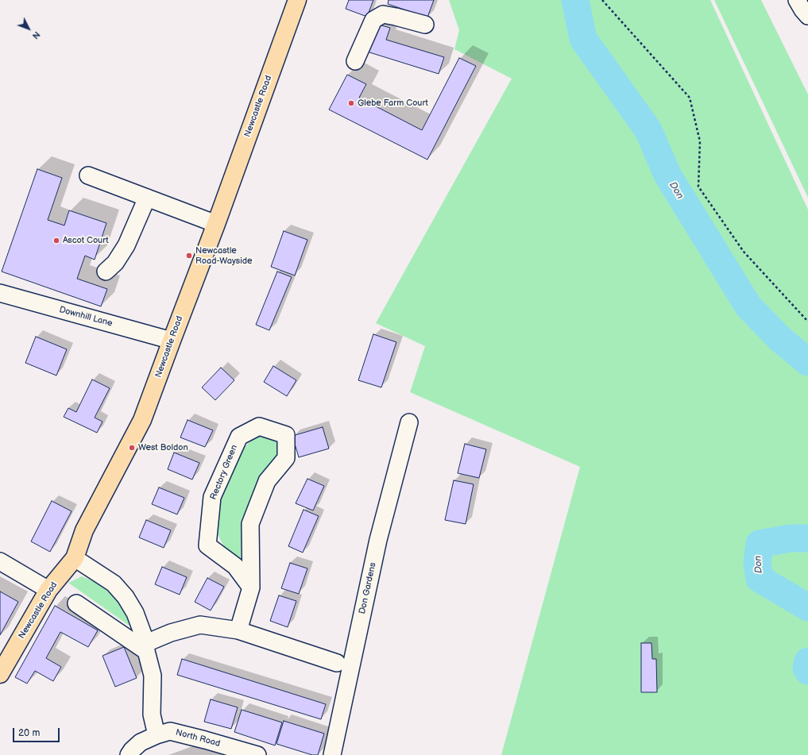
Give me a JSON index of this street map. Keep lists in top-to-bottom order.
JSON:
{
  "streets": {
    "main road": ["Newcastle Road"],
    "street": [
      "Downhill Lane",
      "Rectory Green",
      "Don Gardens",
      "North Road"
    ]
  },
  "crossings": [
    ["Newcastle Road", "Downhill Lane"]
  ],
  "water": ["Don"],
  "places": [
    "Glebe Farm Court",
    "Ascot Court",
    "Newcastle Road-Wayside",
    "West Boldon"
  ],
  "scale_bar": "20 m",
  "north": "bottom right"
}
